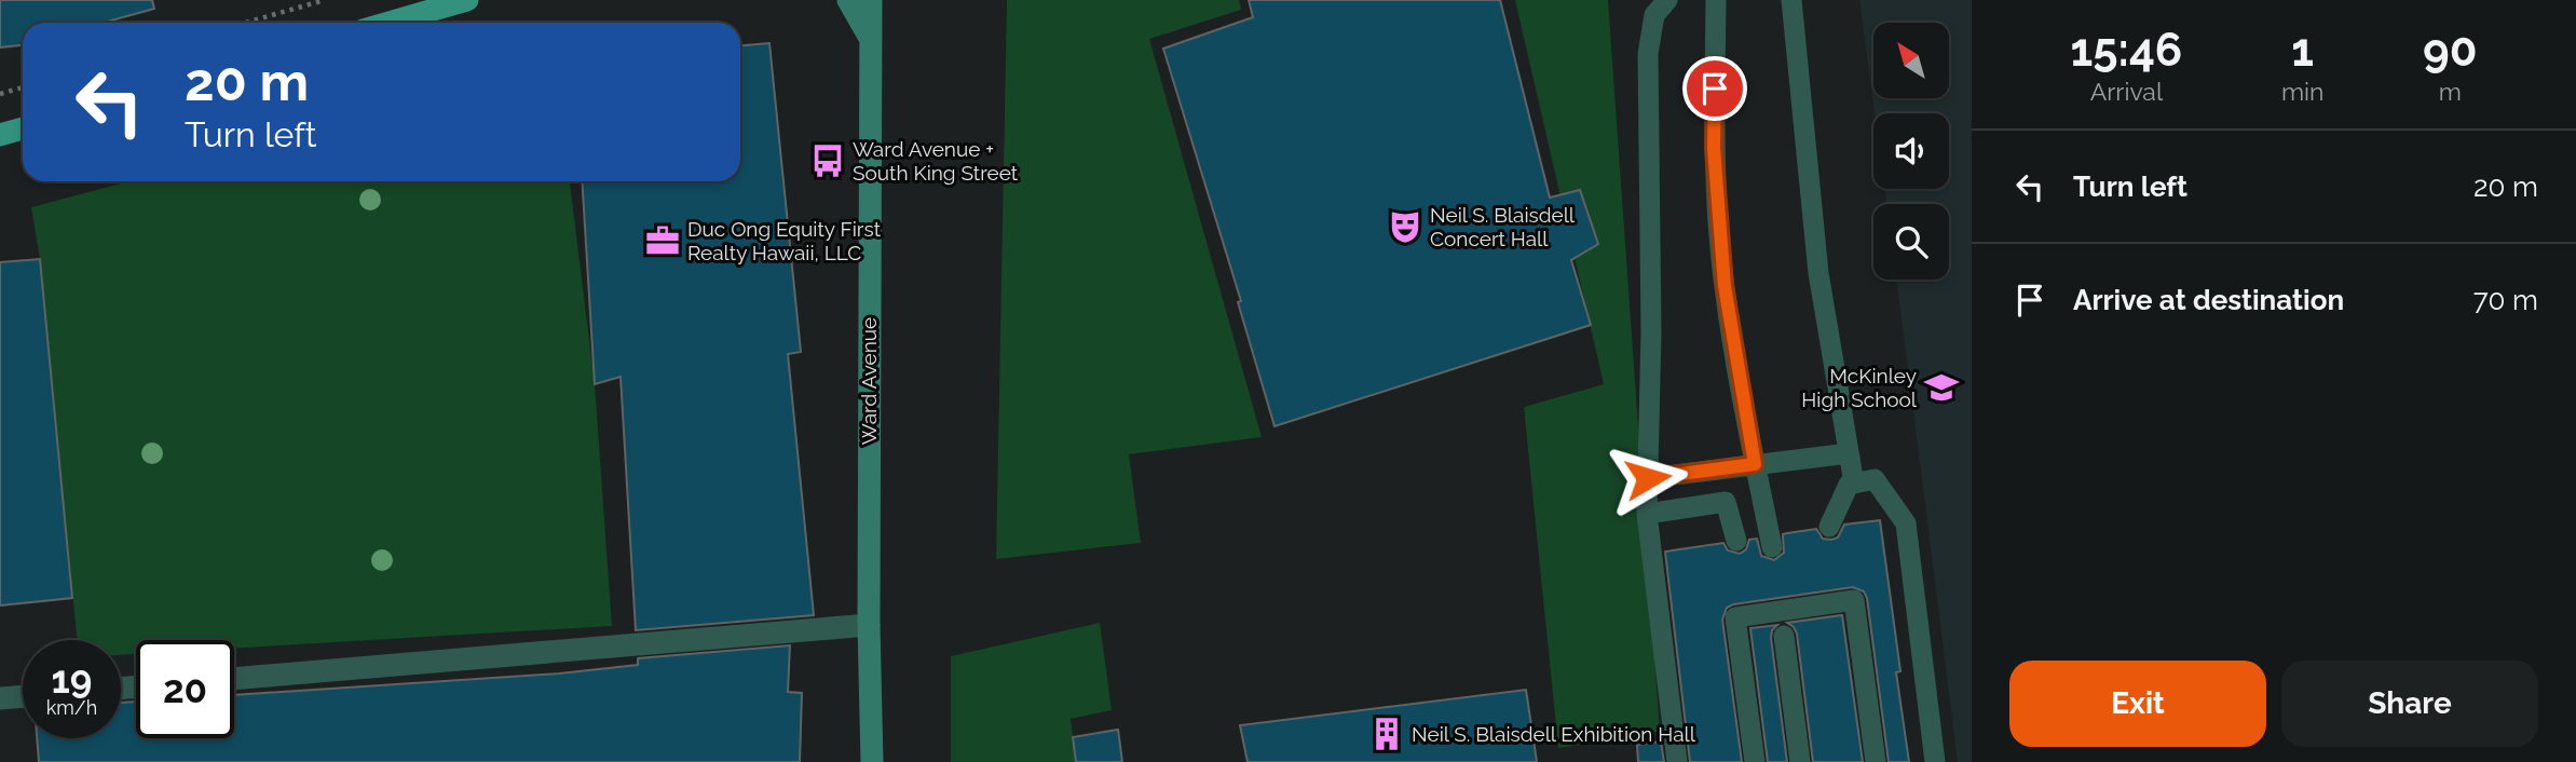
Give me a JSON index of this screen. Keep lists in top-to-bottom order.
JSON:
{
  "streets": {
    "main road": ["Ward Avenue"]
  },
  "places": {
    "bus stop": ["Ward Avenue + South King Street"],
    "theatre": ["Neil S. Blaisdell Concert Hall"],
    "office": ["Duc Ong Equity First Realty Hawaii, LLC"],
    "school or university": ["McKinley High School"],
    "building": ["Neil S. Blaisdell Exhibition Hall"]
  },
  "north": "top left",
  "page": {
    "eta": [
      "15:46",
      "Arrival",
      "1",
      "min",
      "90",
      "m"
    ],
    "turn": ["20 m", "Turn left"],
    "list": [
      {
        "name": "Turn left",
        "value": "20 m"
      },
      {
        "name": "Arrive at destination",
        "value": "70 m"
      }
    ],
    "speed": "19 km/h",
    "limit": "20",
    "buttons": ["Exit", "Share"]
  }
}
